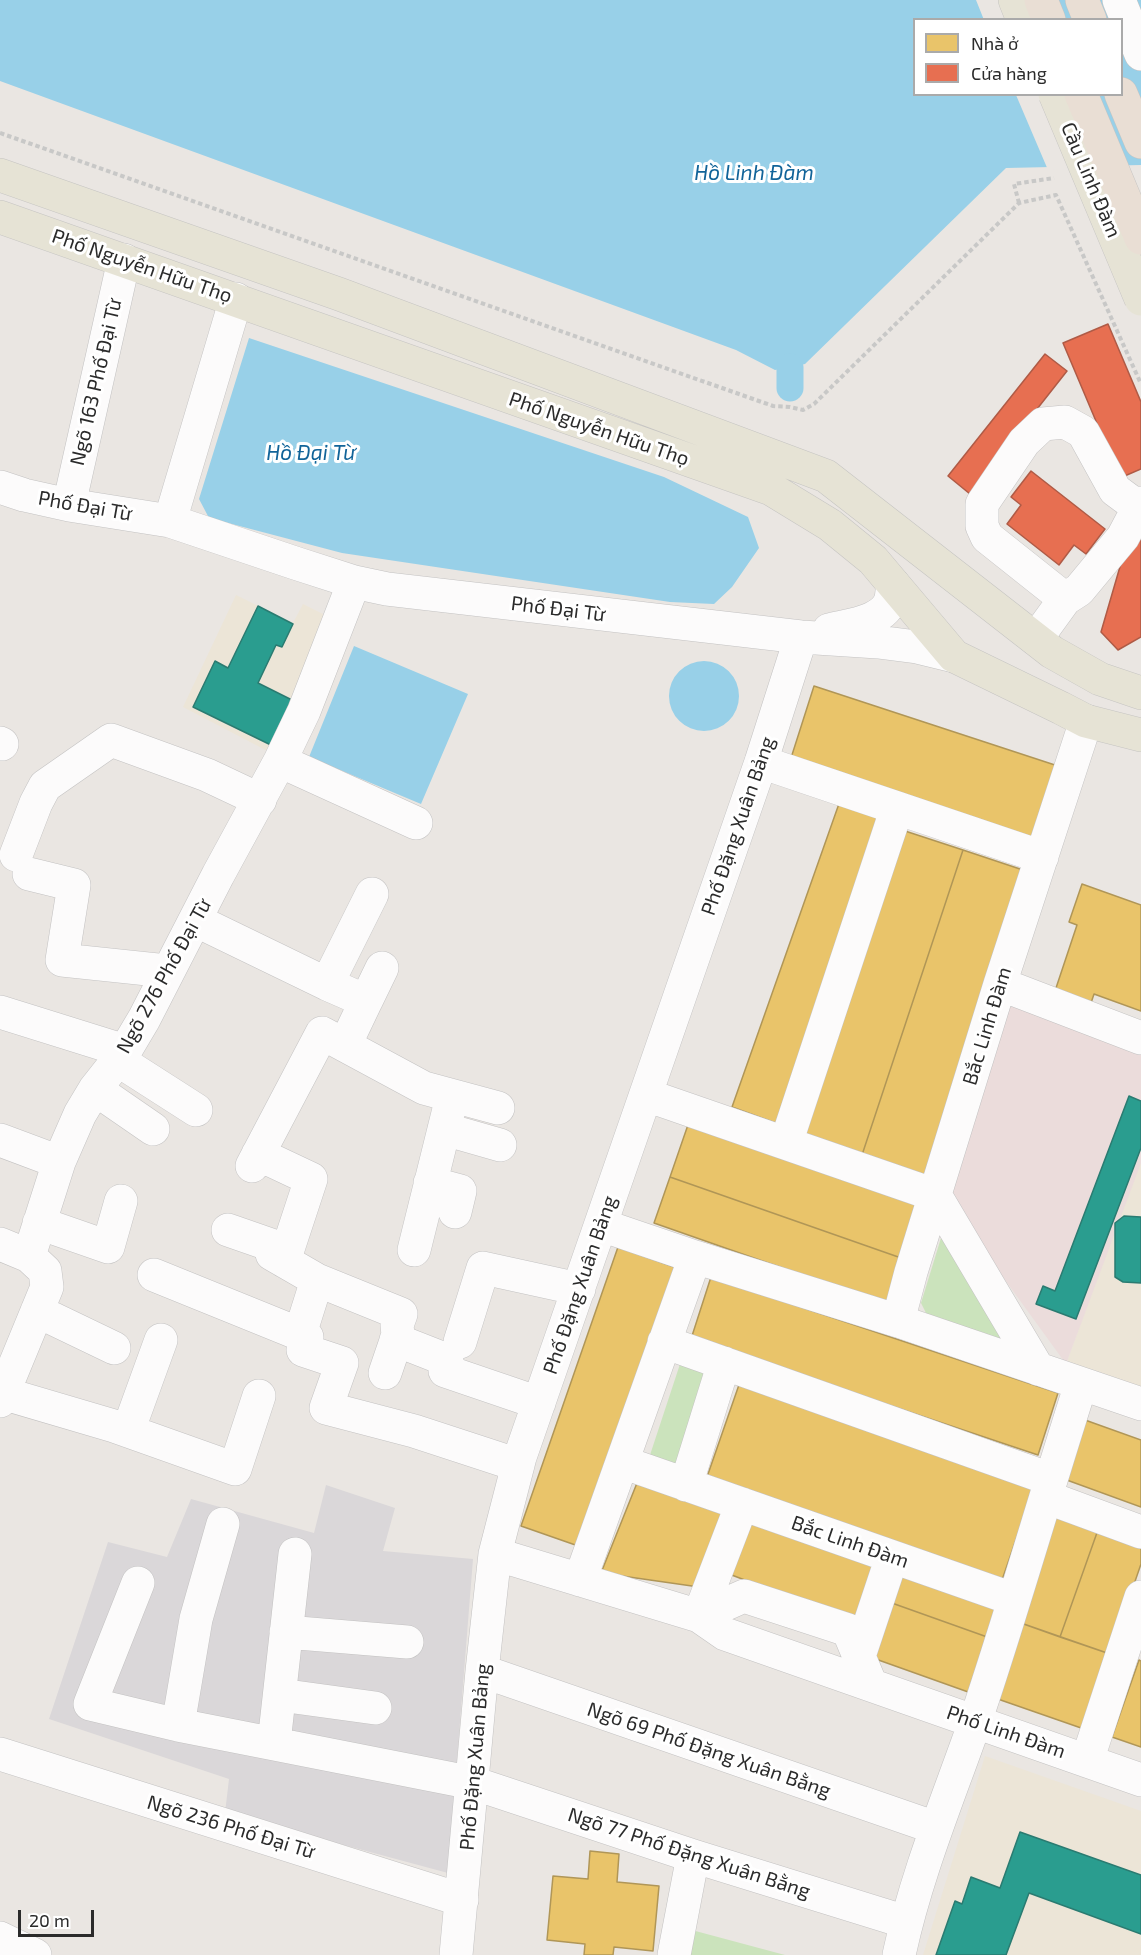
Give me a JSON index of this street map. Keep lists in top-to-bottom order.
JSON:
{
  "streets": {
    "main road": ["Cầu Linh Đàm", "Phố Nguyễn Hữu Thọ"],
    "street": [
      "Ngõ 163 Phố Đại Từ",
      "Phố Đại Từ",
      "Phố Đặng Xuân Bảng",
      "Ngõ 276 Phố Đại Từ",
      "Bắc Linh Đàm",
      "Phố Linh Đàm",
      "Ngõ 69 Phố Đặng Xuân Bằng",
      "Ngõ 236 Phố Đại Từ",
      "Ngõ 77 Phố Đặng Xuân Bằng"
    ]
  },
  "crossings": [
    ["Phố Nguyễn Hữu Thọ", "Ngõ 163 Phố Đại Từ"],
    ["Phố Nguyễn Hữu Thọ", "Phố Đại Từ"],
    ["Phố Nguyễn Hữu Thọ", "Bắc Linh Đàm"],
    ["Ngõ 163 Phố Đại Từ", "Phố Đại Từ"],
    ["Phố Đại Từ", "Phố Đặng Xuân Bảng"],
    ["Phố Đại Từ", "Ngõ 276 Phố Đại Từ"],
    ["Phố Đặng Xuân Bảng", "Phố Linh Đàm"],
    ["Phố Đặng Xuân Bảng", "Ngõ 69 Phố Đặng Xuân Bằng"],
    ["Phố Đặng Xuân Bảng", "Ngõ 236 Phố Đại Từ"],
    ["Phố Đặng Xuân Bảng", "Ngõ 77 Phố Đặng Xuân Bằng"]
  ],
  "water": ["Hồ Linh Đàm", "Hồ Đại Từ"],
  "legend": ["Nhà ở", "Cửa hàng"],
  "scale_bar": "20 m"
}
